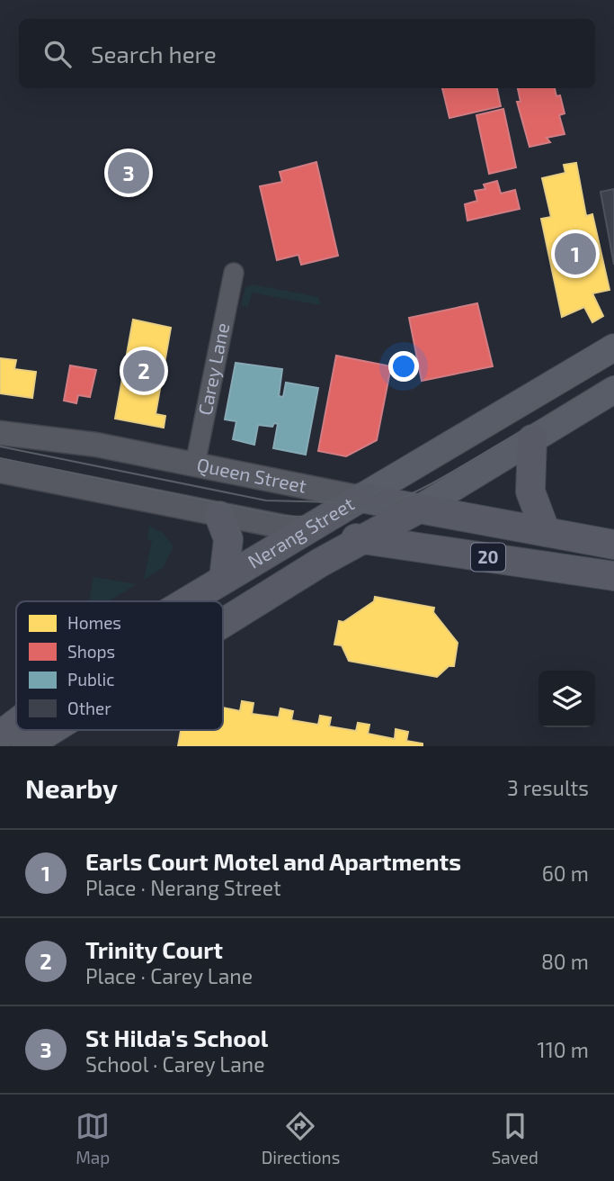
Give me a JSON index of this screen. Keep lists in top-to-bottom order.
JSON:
{
  "streets": {
    "main road": ["Queen Street", "Nerang Street", "20"],
    "street": ["Carey Lane"]
  },
  "crossings": [
    ["Carey Lane", "Queen Street"],
    ["Queen Street", "Nerang Street"],
    ["Nerang Street", "20"]
  ],
  "legend": [
    "Homes",
    "Shops",
    "Public",
    "Other"
  ],
  "page": {
    "search": "Search here",
    "pins": ["3", "1", "2"],
    "heading": ["Nearby", "3 results"],
    "list": [
      {
        "mark": "1",
        "name": "Earls Court Motel and Apartments",
        "note": "Place · Nerang Street",
        "value": "60 m"
      },
      {
        "mark": "2",
        "name": "Trinity Court",
        "note": "Place · Carey Lane",
        "value": "80 m"
      },
      {
        "mark": "3",
        "name": "St Hilda's School",
        "note": "School · Carey Lane",
        "value": "110 m"
      }
    ],
    "nav": ["Map", "Directions", "Saved"]
  }
}
